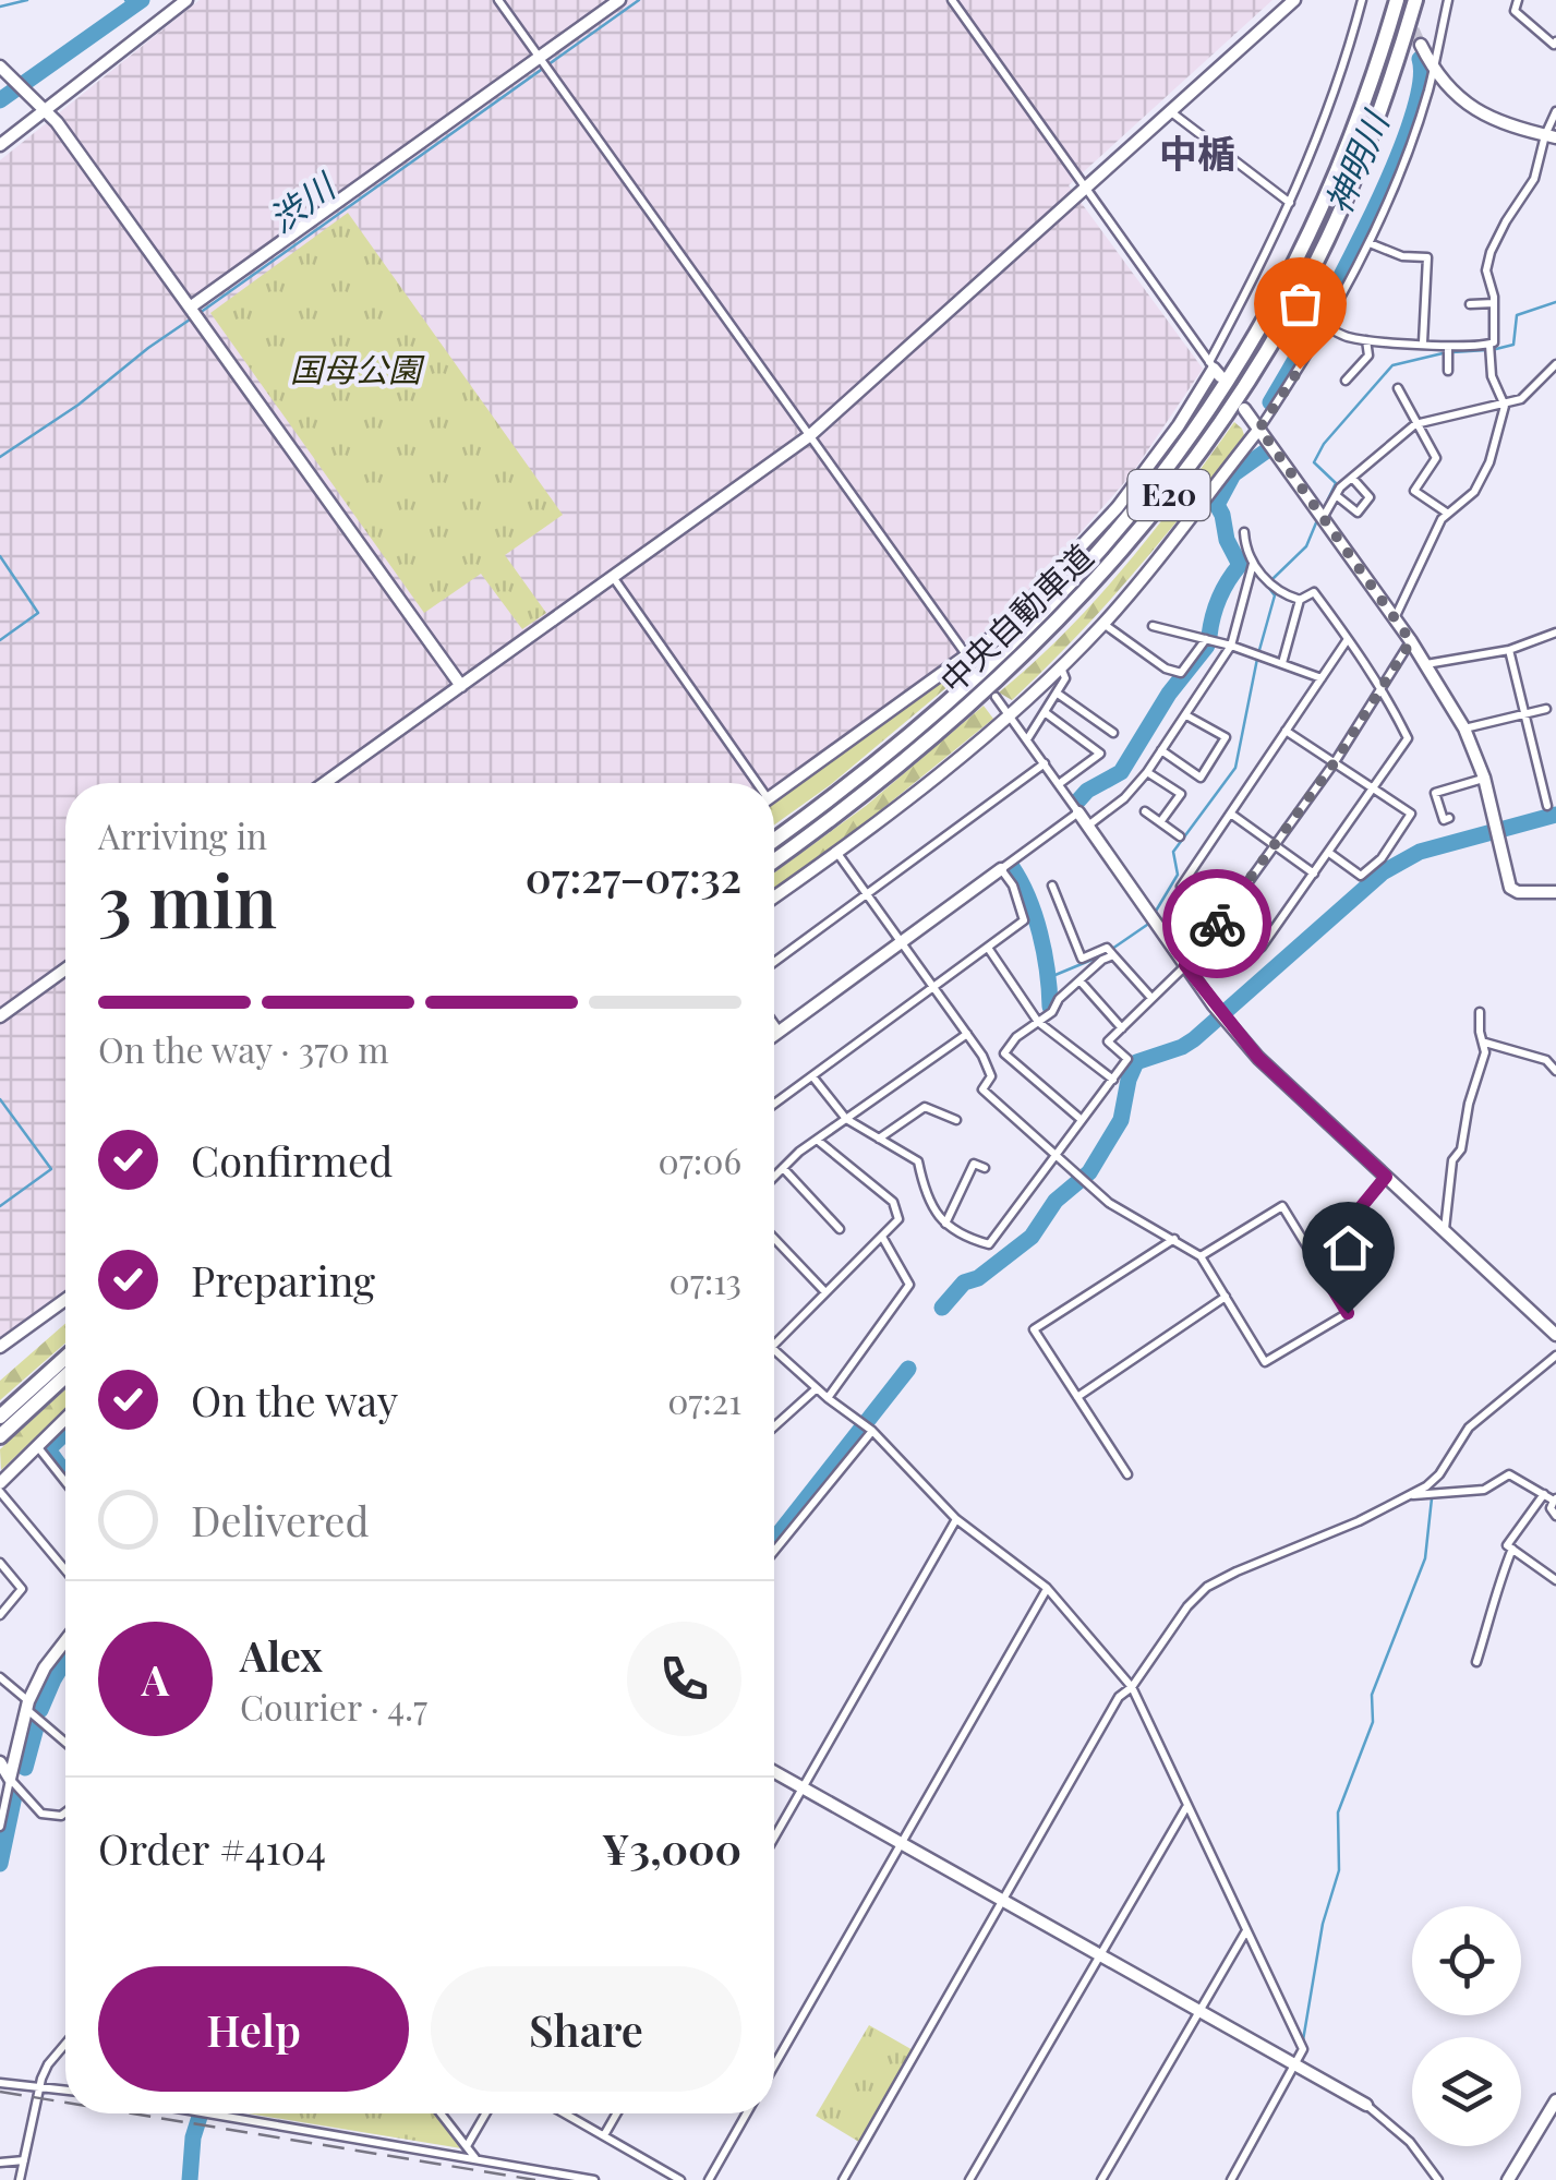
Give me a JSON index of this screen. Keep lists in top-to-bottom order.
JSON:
{
  "streets": {
    "highway": ["E20", "中央自動車道"]
  },
  "districts": ["中楯"],
  "water": ["神明川", "渋川"],
  "parks": ["国母公園"],
  "page": {
    "heading": ["3 min", "Arriving in", "07:27–07:32"],
    "panel": [
      "Alex",
      "Courier · 4.7",
      "Order #4104",
      "¥3,000"
    ],
    "bar": "On the way · 370 m",
    "list": [
      ["Confirmed", "07:06"],
      ["Preparing", "07:13"],
      ["On the way", "07:21"],
      "Delivered"
    ],
    "round": "A",
    "buttons": ["Help", "Share"]
  }
}
